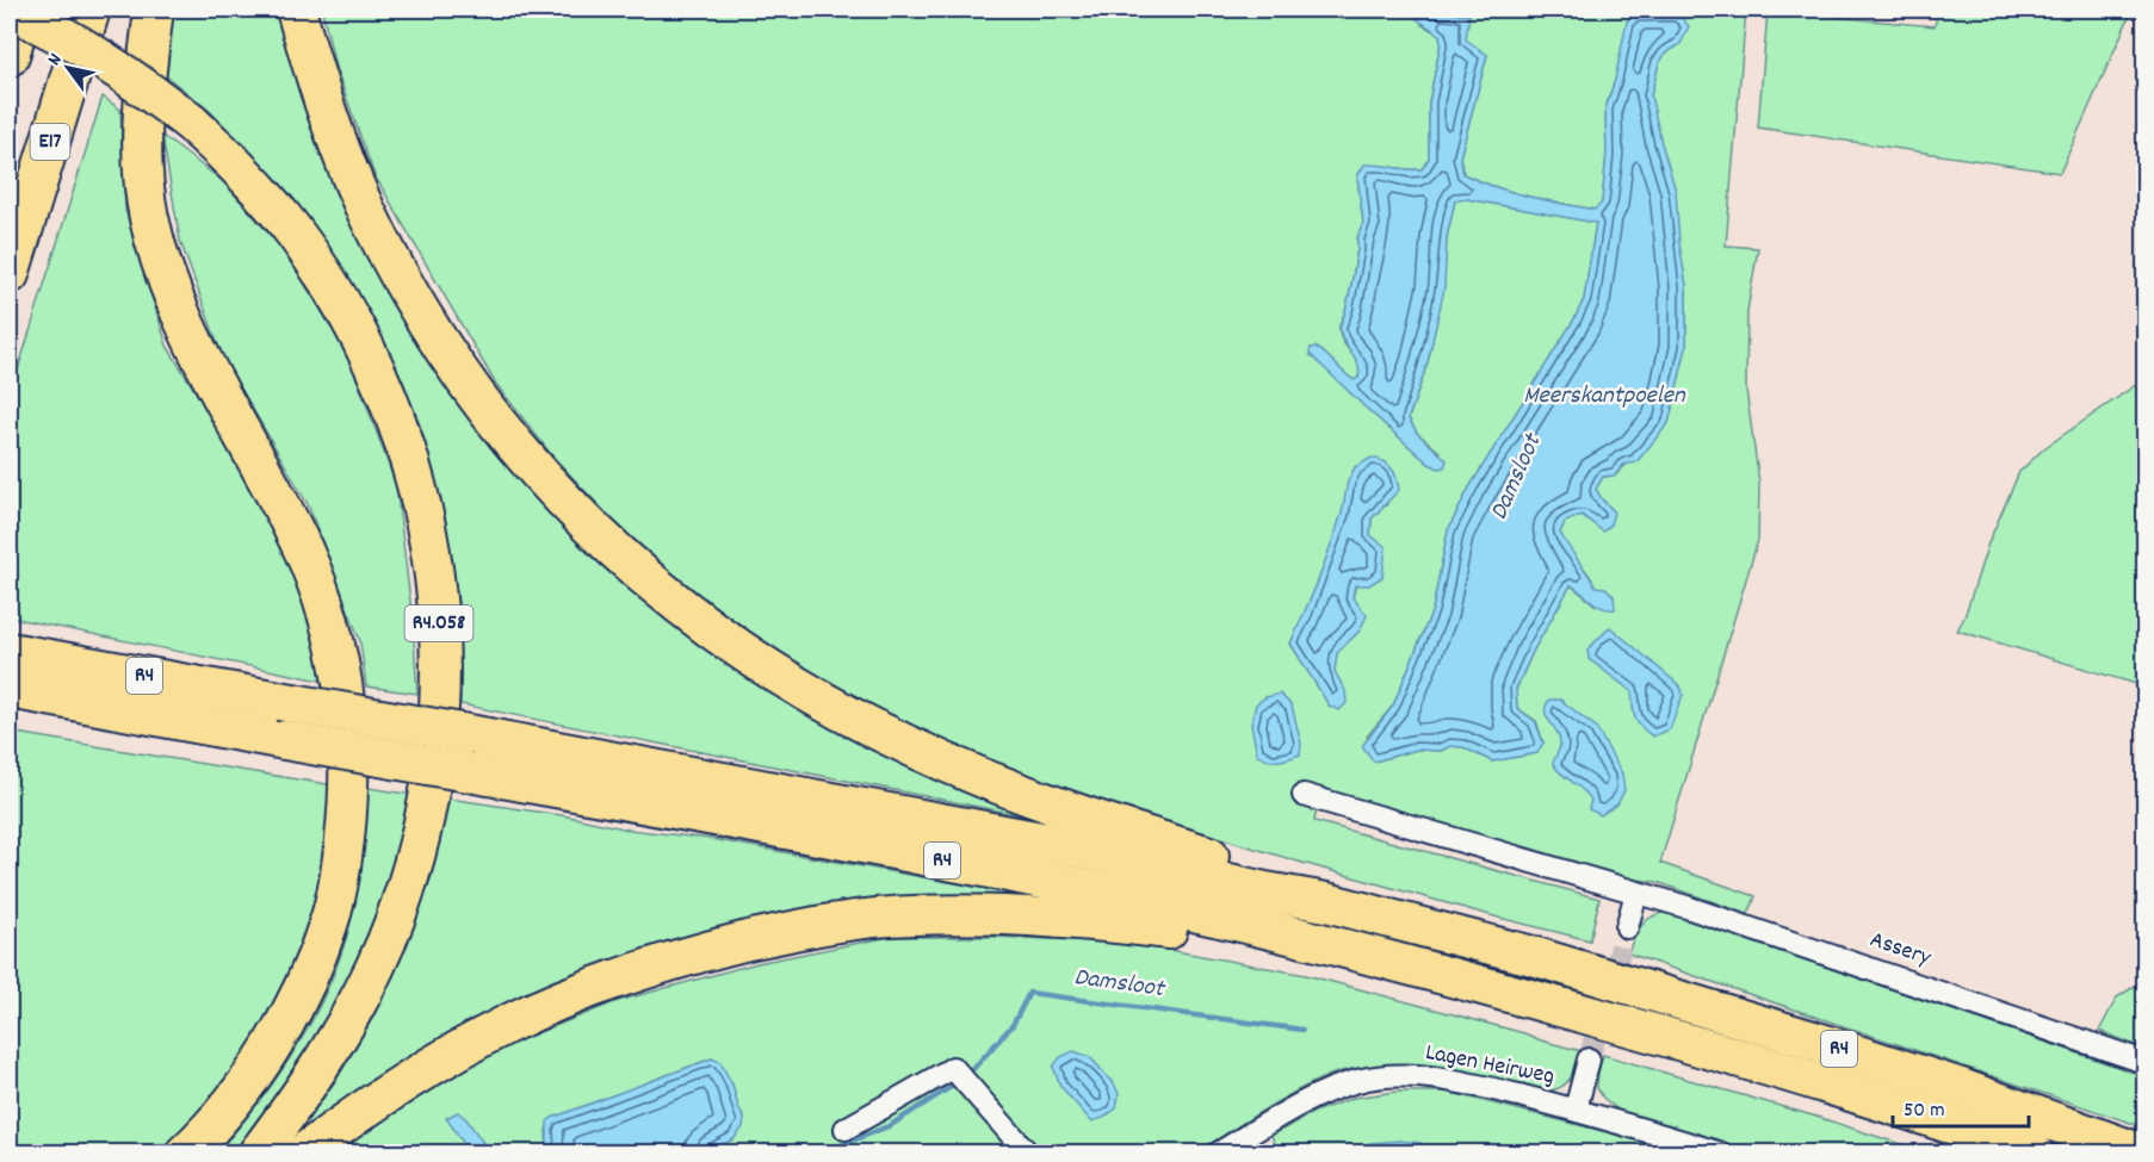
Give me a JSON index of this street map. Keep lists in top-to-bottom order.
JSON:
{
  "streets": {
    "highway": ["E17", "R4.058", "R4"],
    "street": ["Assery", "Lagen Heirweg"]
  },
  "water": ["Meerskantpoelen", "Damsloot"],
  "scale_bar": "50 m",
  "north": "top left"
}
